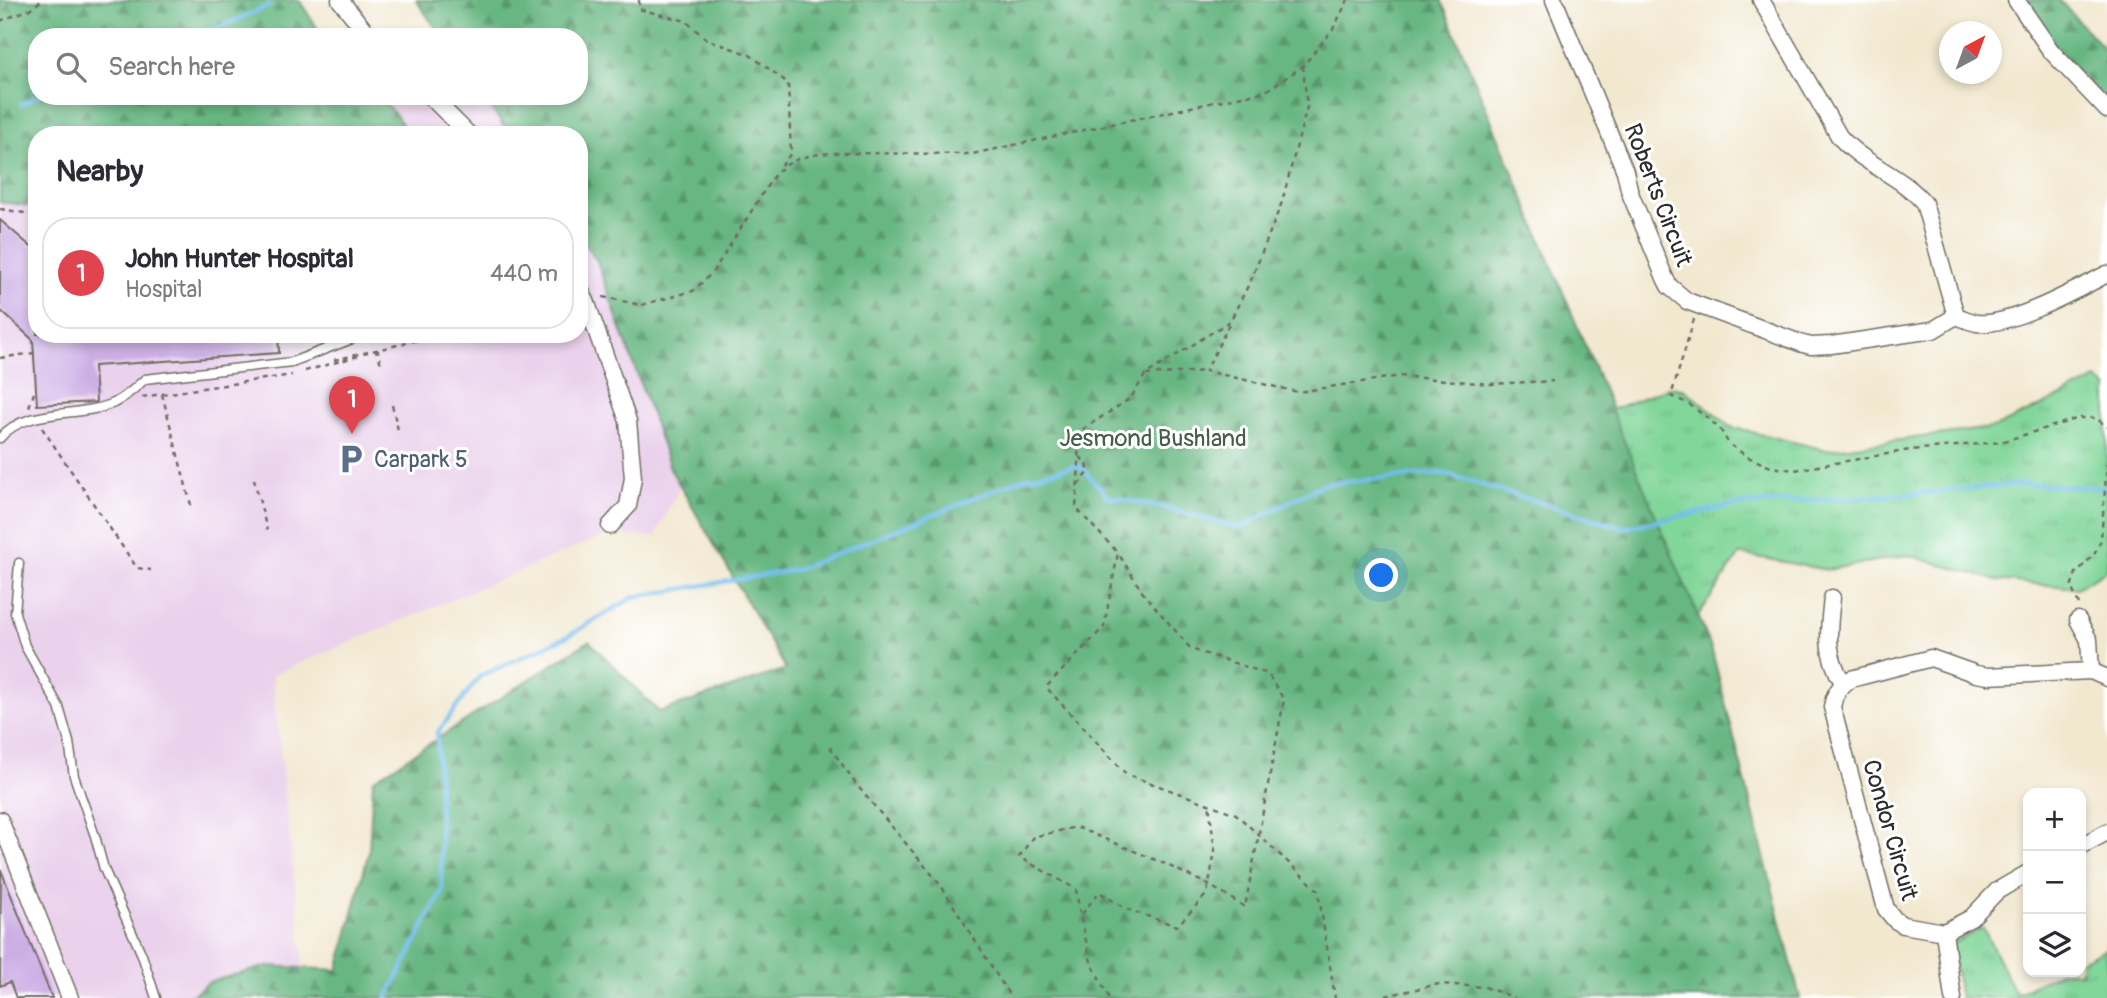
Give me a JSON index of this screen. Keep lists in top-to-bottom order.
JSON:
{
  "streets": {
    "street": ["Roberts Circuit", "Condor Circuit"]
  },
  "parks": ["Jesmond Bushland"],
  "places": {
    "parking": ["Carpark 5"]
  },
  "north": "top right",
  "page": {
    "search": "Search here",
    "heading": "Nearby",
    "list": [
      {
        "mark": "1",
        "name": "John Hunter Hospital",
        "note": "Hospital",
        "value": "440 m"
      }
    ],
    "pins": "1",
    "map_buttons": ["+", "−"]
  }
}
